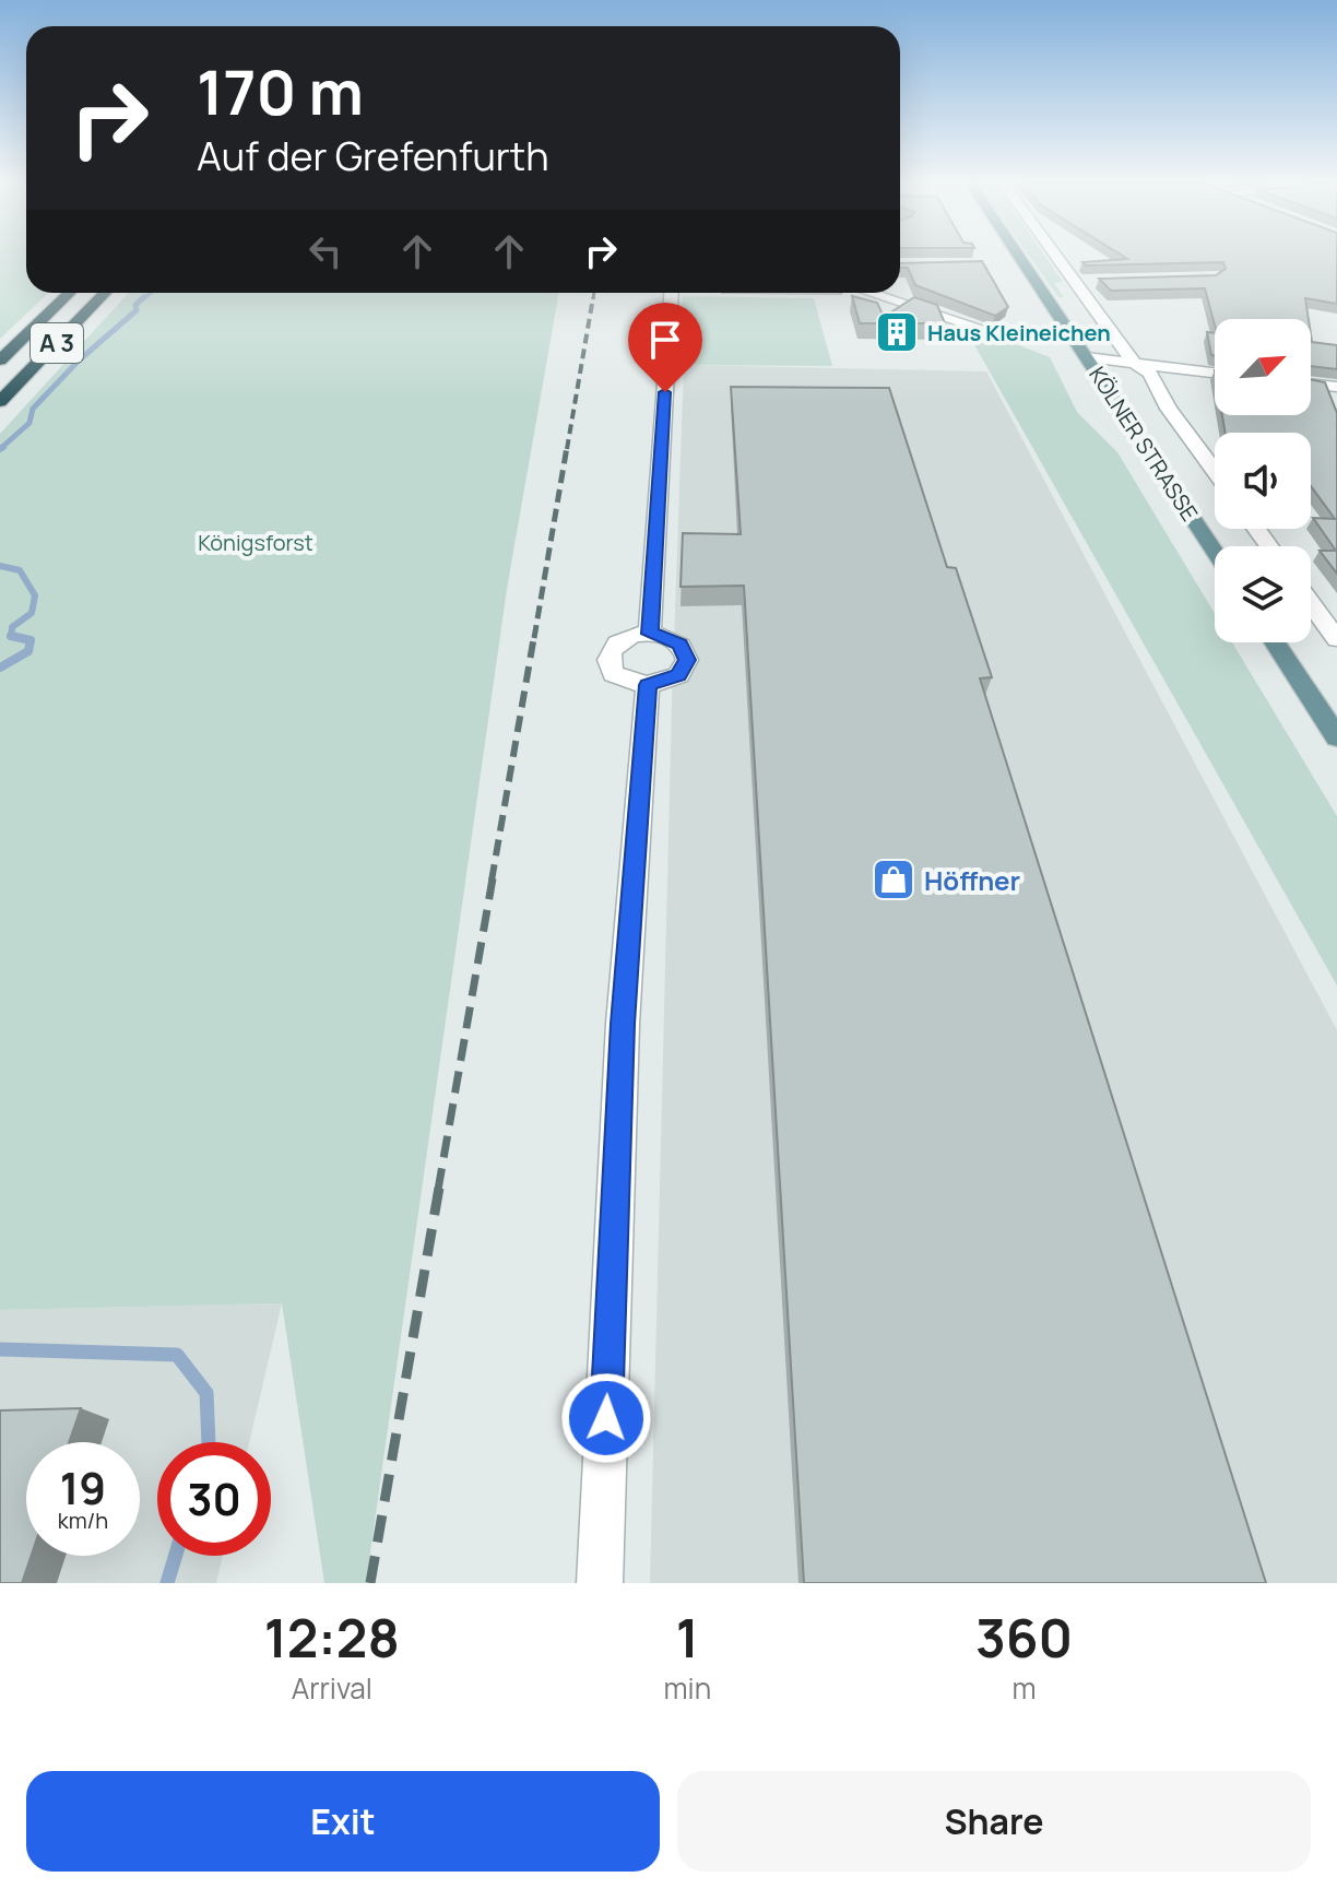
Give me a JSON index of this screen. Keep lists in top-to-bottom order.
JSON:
{
  "streets": {
    "highway": ["A 3"],
    "main road": ["KÖLNER STRASSE"]
  },
  "parks": ["Königsforst"],
  "places": {
    "building": ["Haus Kleineichen"],
    "shop": ["Höffner"]
  },
  "north": "top right",
  "page": {
    "turn": ["170 m", "Auf der Grefenfurth"],
    "speed": "19 km/h",
    "limit": "30",
    "eta": [
      "12:28",
      "Arrival",
      "1",
      "min",
      "360",
      "m"
    ],
    "buttons": ["Exit", "Share"]
  }
}
